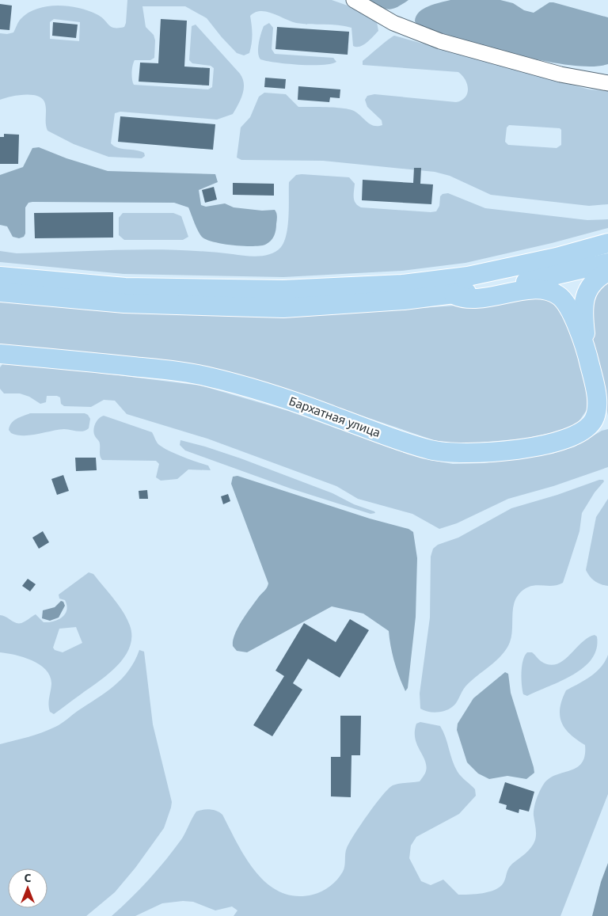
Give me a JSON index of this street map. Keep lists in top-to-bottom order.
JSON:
{
  "streets": {
    "main road": ["Бархатная улица"]
  },
  "north": "top"
}
